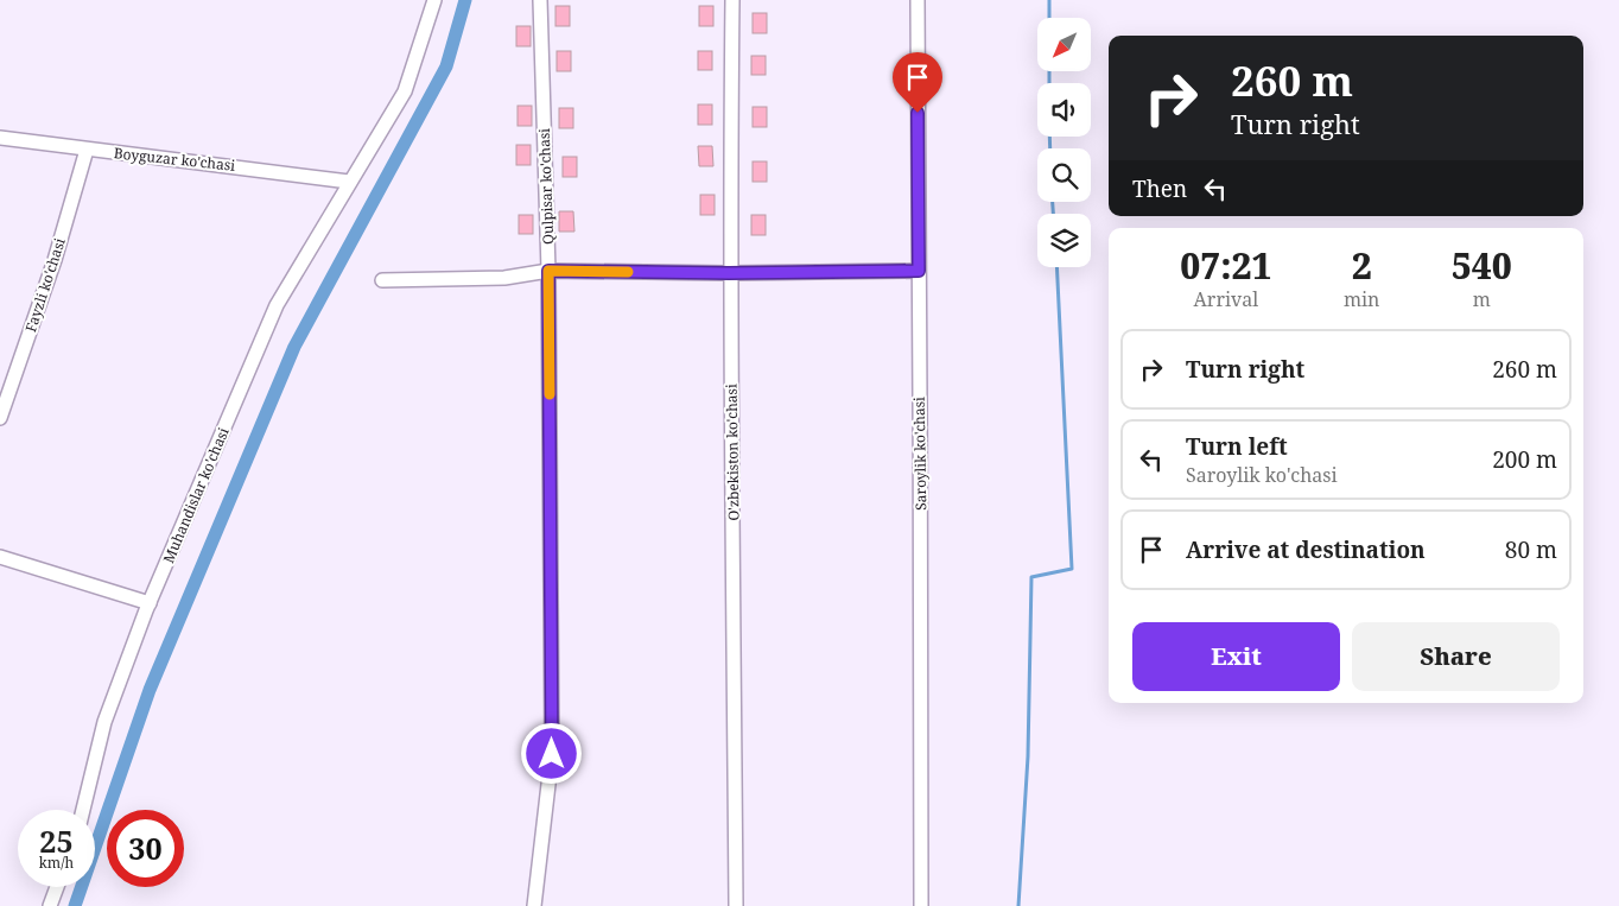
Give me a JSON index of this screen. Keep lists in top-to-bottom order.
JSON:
{
  "streets": {
    "street": [
      "Boyguzar ko'chasi",
      "Qulpisar ko'chasi",
      "Fayzli ko'chasi",
      "O'zbekiston ko'chasi",
      "Saroylik ko'chasi",
      "Muhandislar ko'chasi"
    ]
  },
  "crossings": [
    ["Boyguzar ko'chasi", "Fayzli ko'chasi"],
    ["Boyguzar ko'chasi", "Muhandislar ko'chasi"]
  ],
  "north": "bottom left",
  "page": {
    "turn": ["260 m", "Turn right"],
    "then": "Then",
    "eta": [
      "07:21",
      "Arrival",
      "2",
      "min",
      "540",
      "m"
    ],
    "list": [
      {
        "name": "Turn right",
        "value": "260 m"
      },
      {
        "name": "Turn left",
        "note": "Saroylik ko'chasi",
        "value": "200 m"
      },
      {
        "name": "Arrive at destination",
        "value": "80 m"
      }
    ],
    "buttons": ["Exit", "Share"],
    "speed": "25 km/h",
    "limit": "30"
  }
}
